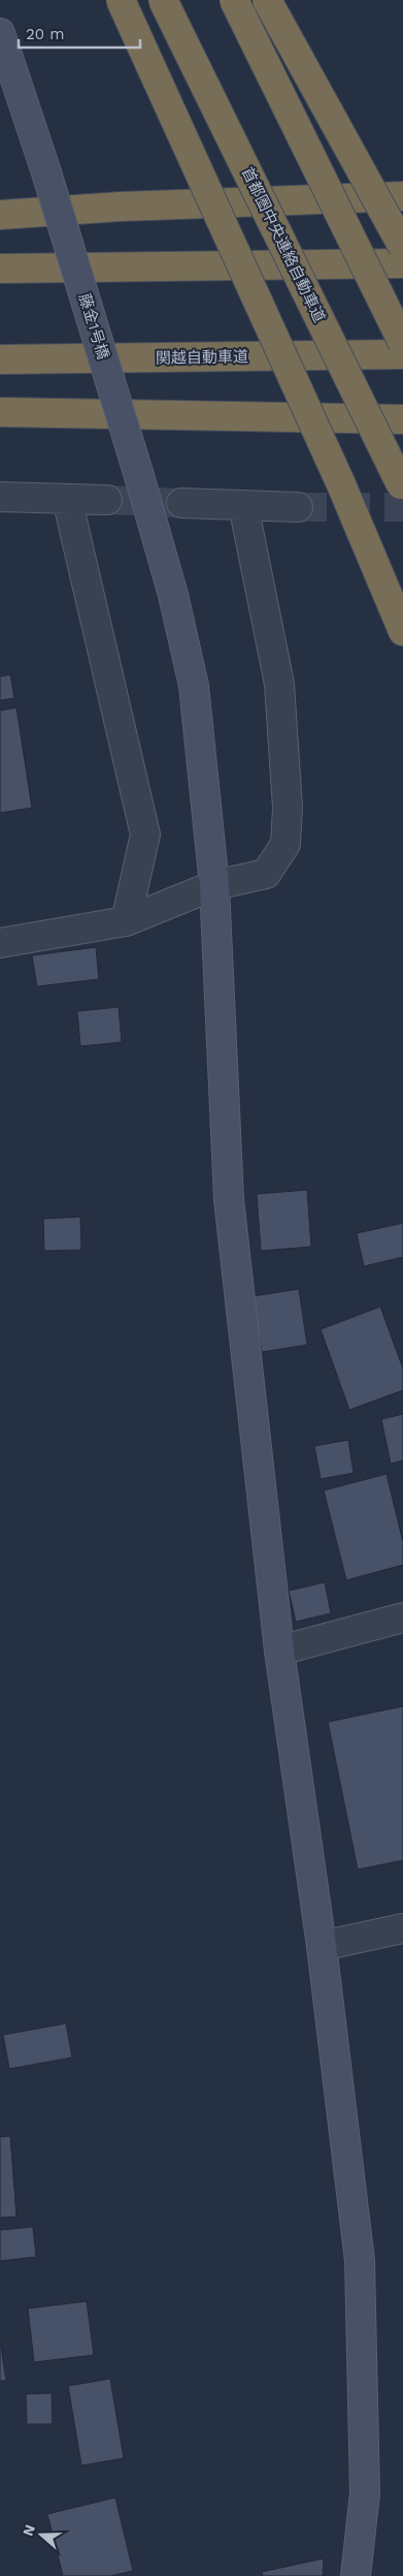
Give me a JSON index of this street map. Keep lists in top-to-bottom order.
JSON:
{
  "streets": {
    "highway": ["首都圏中央連絡自動車道", "関越自動車道"],
    "street": ["藤金1号橋"]
  },
  "scale_bar": "20 m",
  "north": "left"
}
